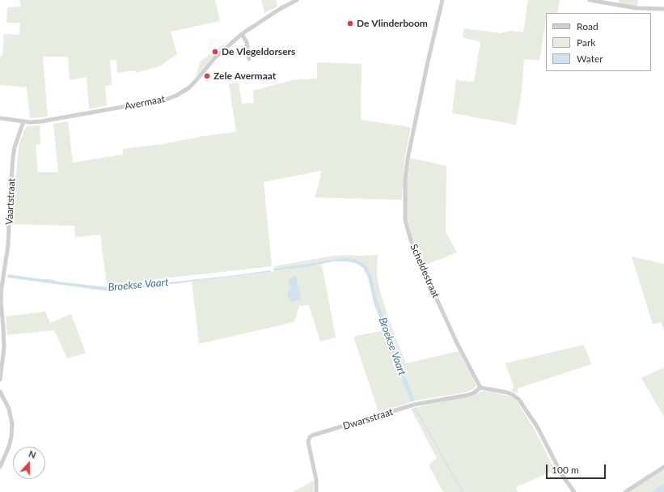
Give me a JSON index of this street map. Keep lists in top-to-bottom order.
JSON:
{
  "streets": {
    "street": [
      "Avermaat",
      "Vaartstraat",
      "Scheldestraat",
      "Dwarsstraat"
    ]
  },
  "crossings": [
    ["Avermaat", "Vaartstraat"],
    ["Scheldestraat", "Dwarsstraat"]
  ],
  "water": ["Broekse Vaart"],
  "places": ["De Vlinderboom", "De Vlegeldorsers", "Zele Avermaat"],
  "legend": ["Road", "Park", "Water"],
  "scale_bar": "100 m",
  "north": "top"
}
